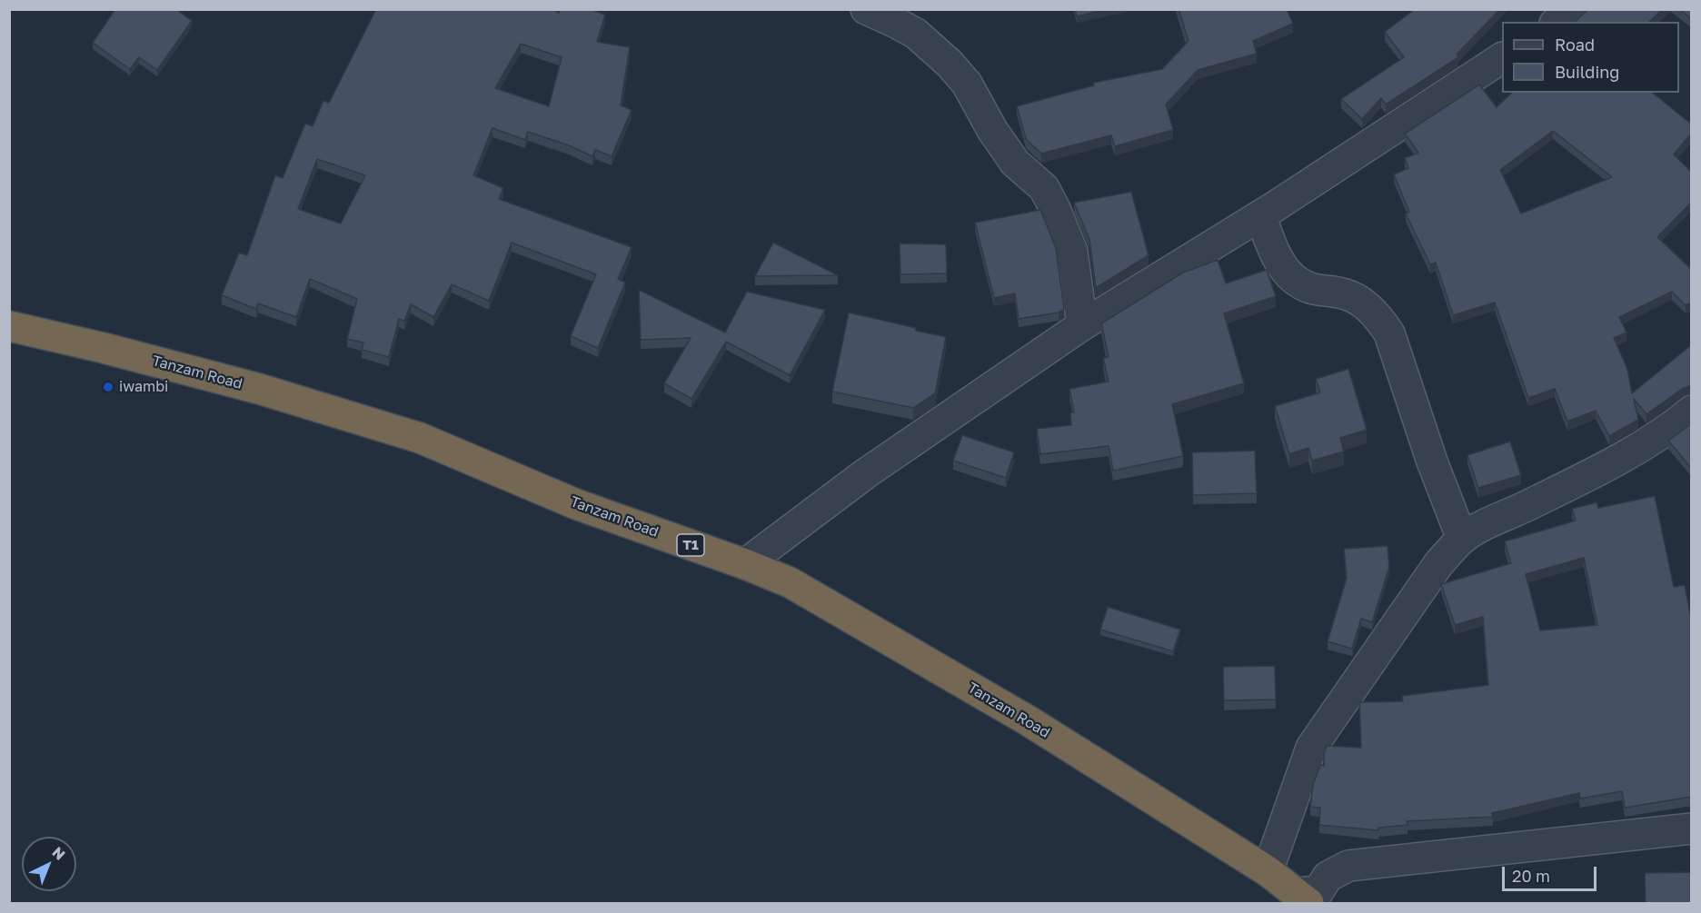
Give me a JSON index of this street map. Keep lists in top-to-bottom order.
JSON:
{
  "streets": {
    "highway": ["Tanzam Road", "T1"]
  },
  "places": ["iwambi"],
  "legend": ["Road", "Building"],
  "scale_bar": "20 m",
  "north": "top right"
}
